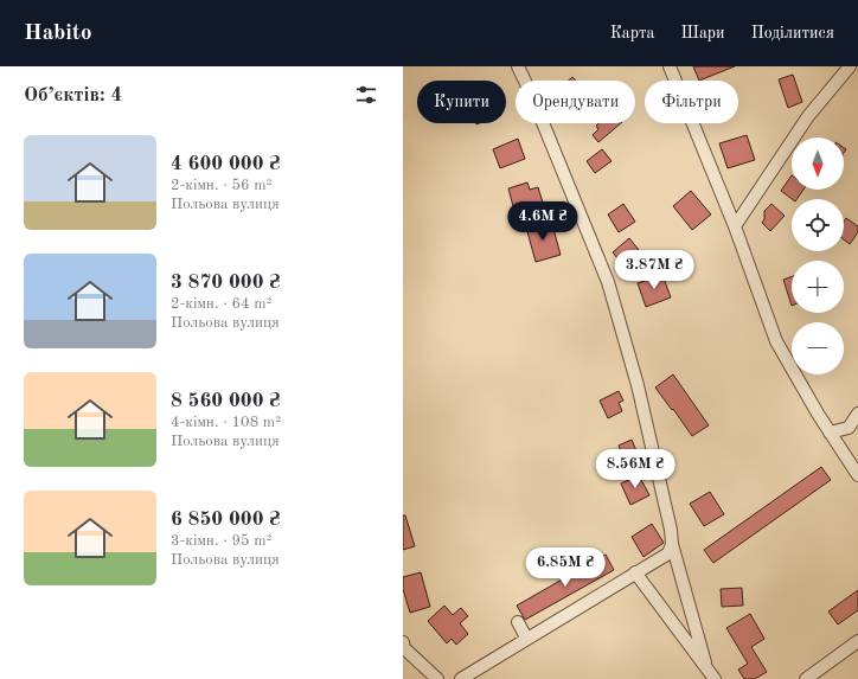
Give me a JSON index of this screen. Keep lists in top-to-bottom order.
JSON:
{
  "north": "bottom",
  "page": {
    "header": "Habito",
    "nav": ["Карта", "Шари", "Поділитися"],
    "heading": "Об’єктів: 4",
    "chip": ["Купити", "Орендувати", "Фільтри"],
    "list": [
      {
        "name": "4 600 000 ₴",
        "note": "2-кімн. · 56 m² · Польова вулиця"
      },
      {
        "name": "3 870 000 ₴",
        "note": "2-кімн. · 64 m² · Польова вулиця"
      },
      {
        "name": "8 560 000 ₴",
        "note": "4-кімн. · 108 m² · Польова вулиця"
      },
      {
        "name": "6 850 000 ₴",
        "note": "3-кімн. · 95 m² · Польова вулиця"
      }
    ],
    "map_buttons": ["+", "−"],
    "price": [
      "4.6M ₴",
      "3.87M ₴",
      "8.56M ₴",
      "6.85M ₴"
    ]
  }
}
